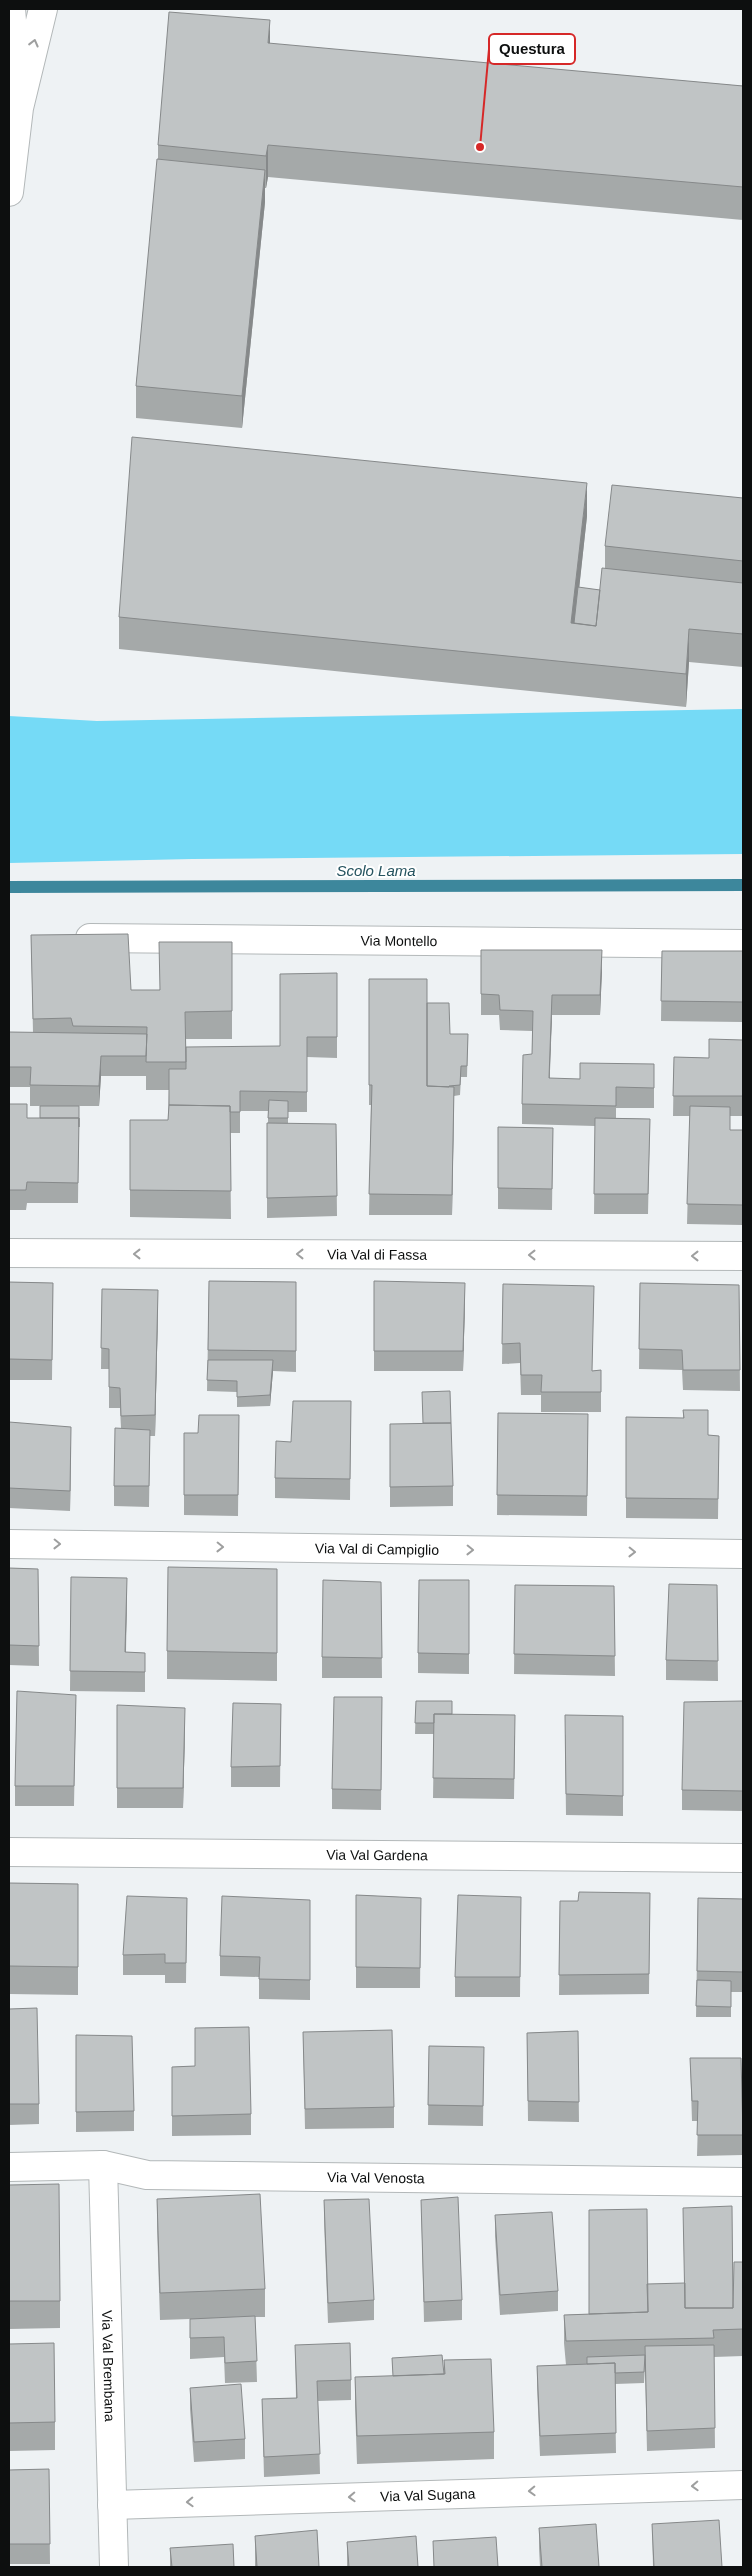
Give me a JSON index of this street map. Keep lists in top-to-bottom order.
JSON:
{
  "streets": {
    "street": [
      "Via Montello",
      "Via Val di Fassa",
      "Via Val di Campiglio",
      "Via Val Gardena",
      "Via Val Venosta",
      "Via Val Brembana",
      "Via Val Sugana"
    ]
  },
  "crossings": [
    ["Via Val Venosta", "Via Val Brembana"],
    ["Via Val Brembana", "Via Val Sugana"]
  ],
  "one_way": ["Via Val di Fassa", "Via Val di Campiglio", "Via Val Sugana"],
  "water": ["Scolo Lama"],
  "places": ["Questura"]
}
